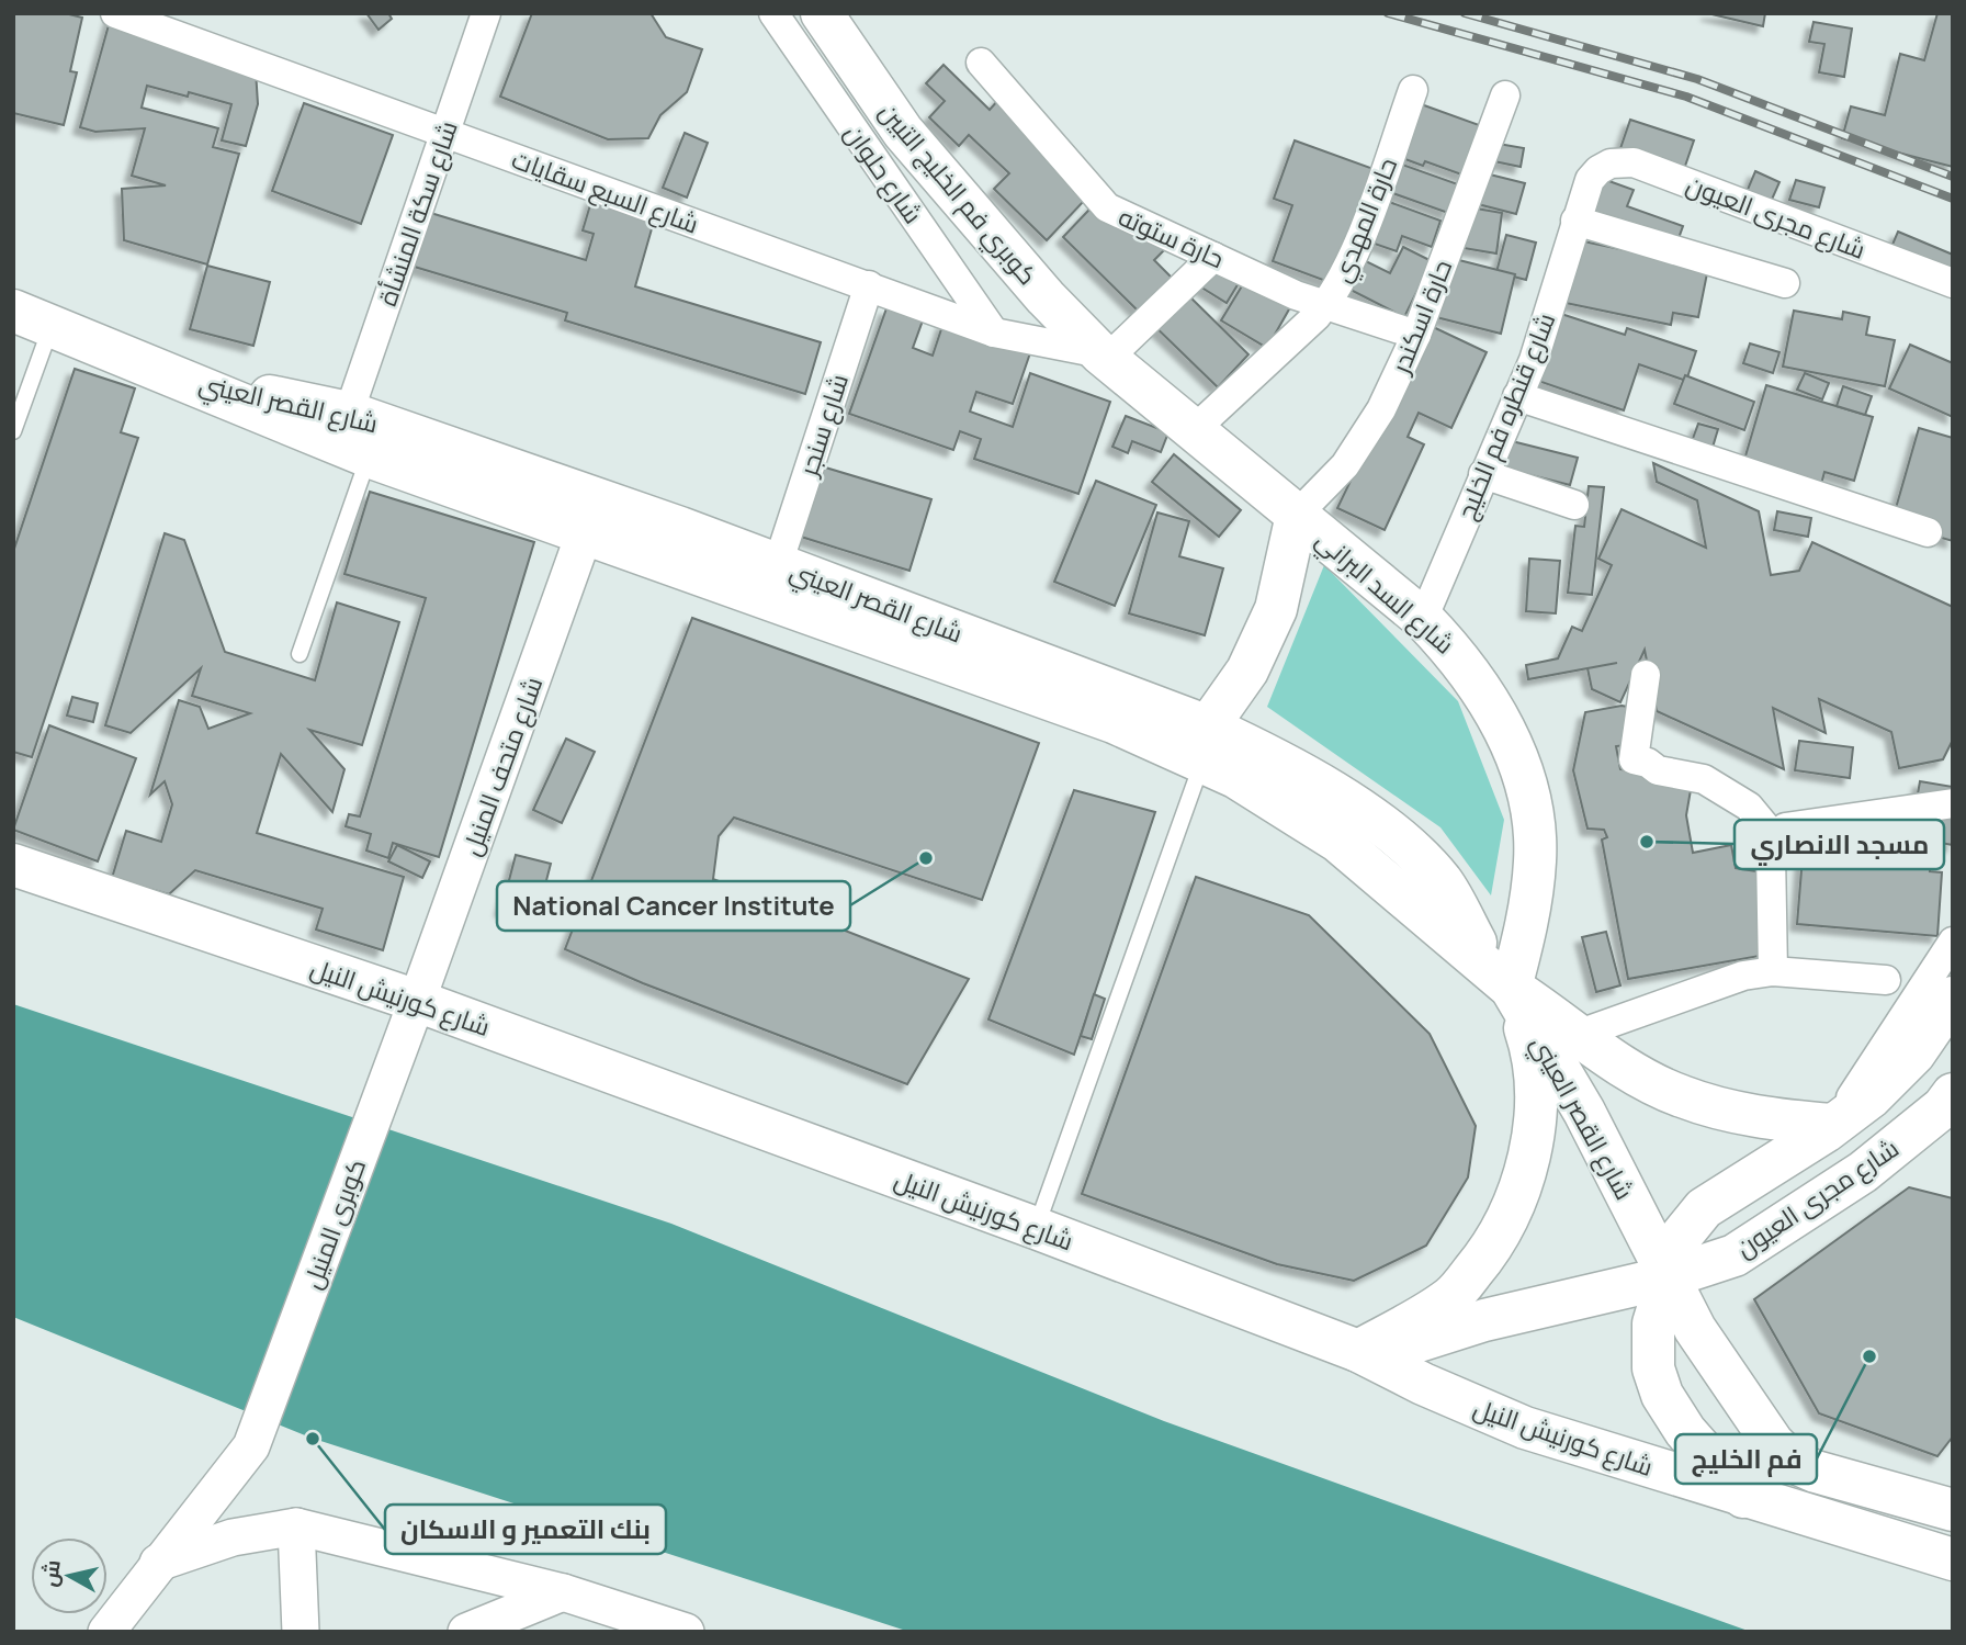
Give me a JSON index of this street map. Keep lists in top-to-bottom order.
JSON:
{
  "streets": {
    "main road": [
      "كوبري فم الخليج التبين",
      "شارع مجرى العيون",
      "شارع القصر العيني",
      "شارع السد البراني",
      "شارع كورنيش النيل"
    ],
    "street": [
      "شارع حلوان",
      "شارع السبع سقايات",
      "شارع سكة المنشأة",
      "حارة المهدي",
      "حارة ستوته",
      "حارة اسكندر",
      "شارع قنطره فم الخليج",
      "شارع سنجر",
      "شارع متحف المنيل",
      "كوبرى المنيل"
    ]
  },
  "crossings": [
    ["شارع حلوان", "شارع السبع سقايات"],
    ["شارع السبع سقايات", "شارع سكة المنشأة"],
    ["شارع السبع سقايات", "شارع سنجر"],
    ["شارع السبع سقايات", "شارع السد البراني"],
    ["كوبري فم الخليج التبين", "شارع السد البراني"],
    ["شارع سكة المنشأة", "شارع القصر العيني"],
    ["شارع مجرى العيون", "شارع القصر العيني"],
    ["شارع مجرى العيون", "شارع قنطره فم الخليج"],
    ["شارع مجرى العيون", "شارع كورنيش النيل"],
    ["حارة المهدي", "حارة ستوته"],
    ["حارة المهدي", "شارع السد البراني"],
    ["حارة ستوته", "حارة اسكندر"],
    ["حارة اسكندر", "شارع السد البراني"],
    ["شارع القصر العيني", "شارع سنجر"],
    ["شارع القصر العيني", "شارع السد البراني"],
    ["شارع القصر العيني", "شارع متحف المنيل"],
    ["شارع قنطره فم الخليج", "شارع السد البراني"],
    ["شارع متحف المنيل", "شارع كورنيش النيل"],
    ["شارع متحف المنيل", "كوبرى المنيل"],
    ["شارع كورنيش النيل", "كوبرى المنيل"]
  ],
  "places": [
    "مسجد الانصاري",
    "National Cancer Institute",
    "فم الخليج",
    "بنك التعمير و الاسكان"
  ],
  "north": "left"
}
